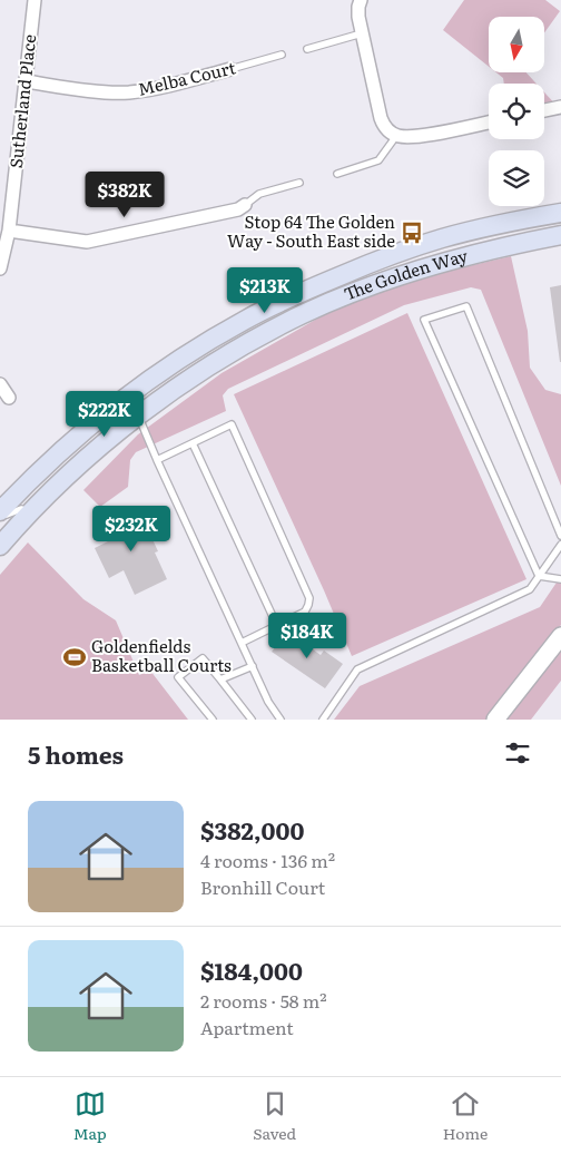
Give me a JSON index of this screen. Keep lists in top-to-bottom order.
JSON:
{
  "streets": {
    "main road": ["The Golden Way"],
    "street": ["Melba Court", "Sutherland Place"]
  },
  "crossings": [
    ["Melba Court", "Sutherland Place"]
  ],
  "places": {
    "bus stop": ["Stop 64 The Golden Way - South East side"],
    "sports": ["Goldenfields Basketball Courts"]
  },
  "north": "bottom",
  "page": {
    "price": [
      "$382K",
      "$213K",
      "$222K",
      "$232K",
      "$184K"
    ],
    "heading": "5 homes",
    "list": [
      {
        "name": "$382,000",
        "note": "4 rooms · 136 m² · Bronhill Court"
      },
      {
        "name": "$184,000",
        "note": "2 rooms · 58 m² · Apartment"
      }
    ],
    "tabs": ["Map", "Saved", "Home"]
  }
}
